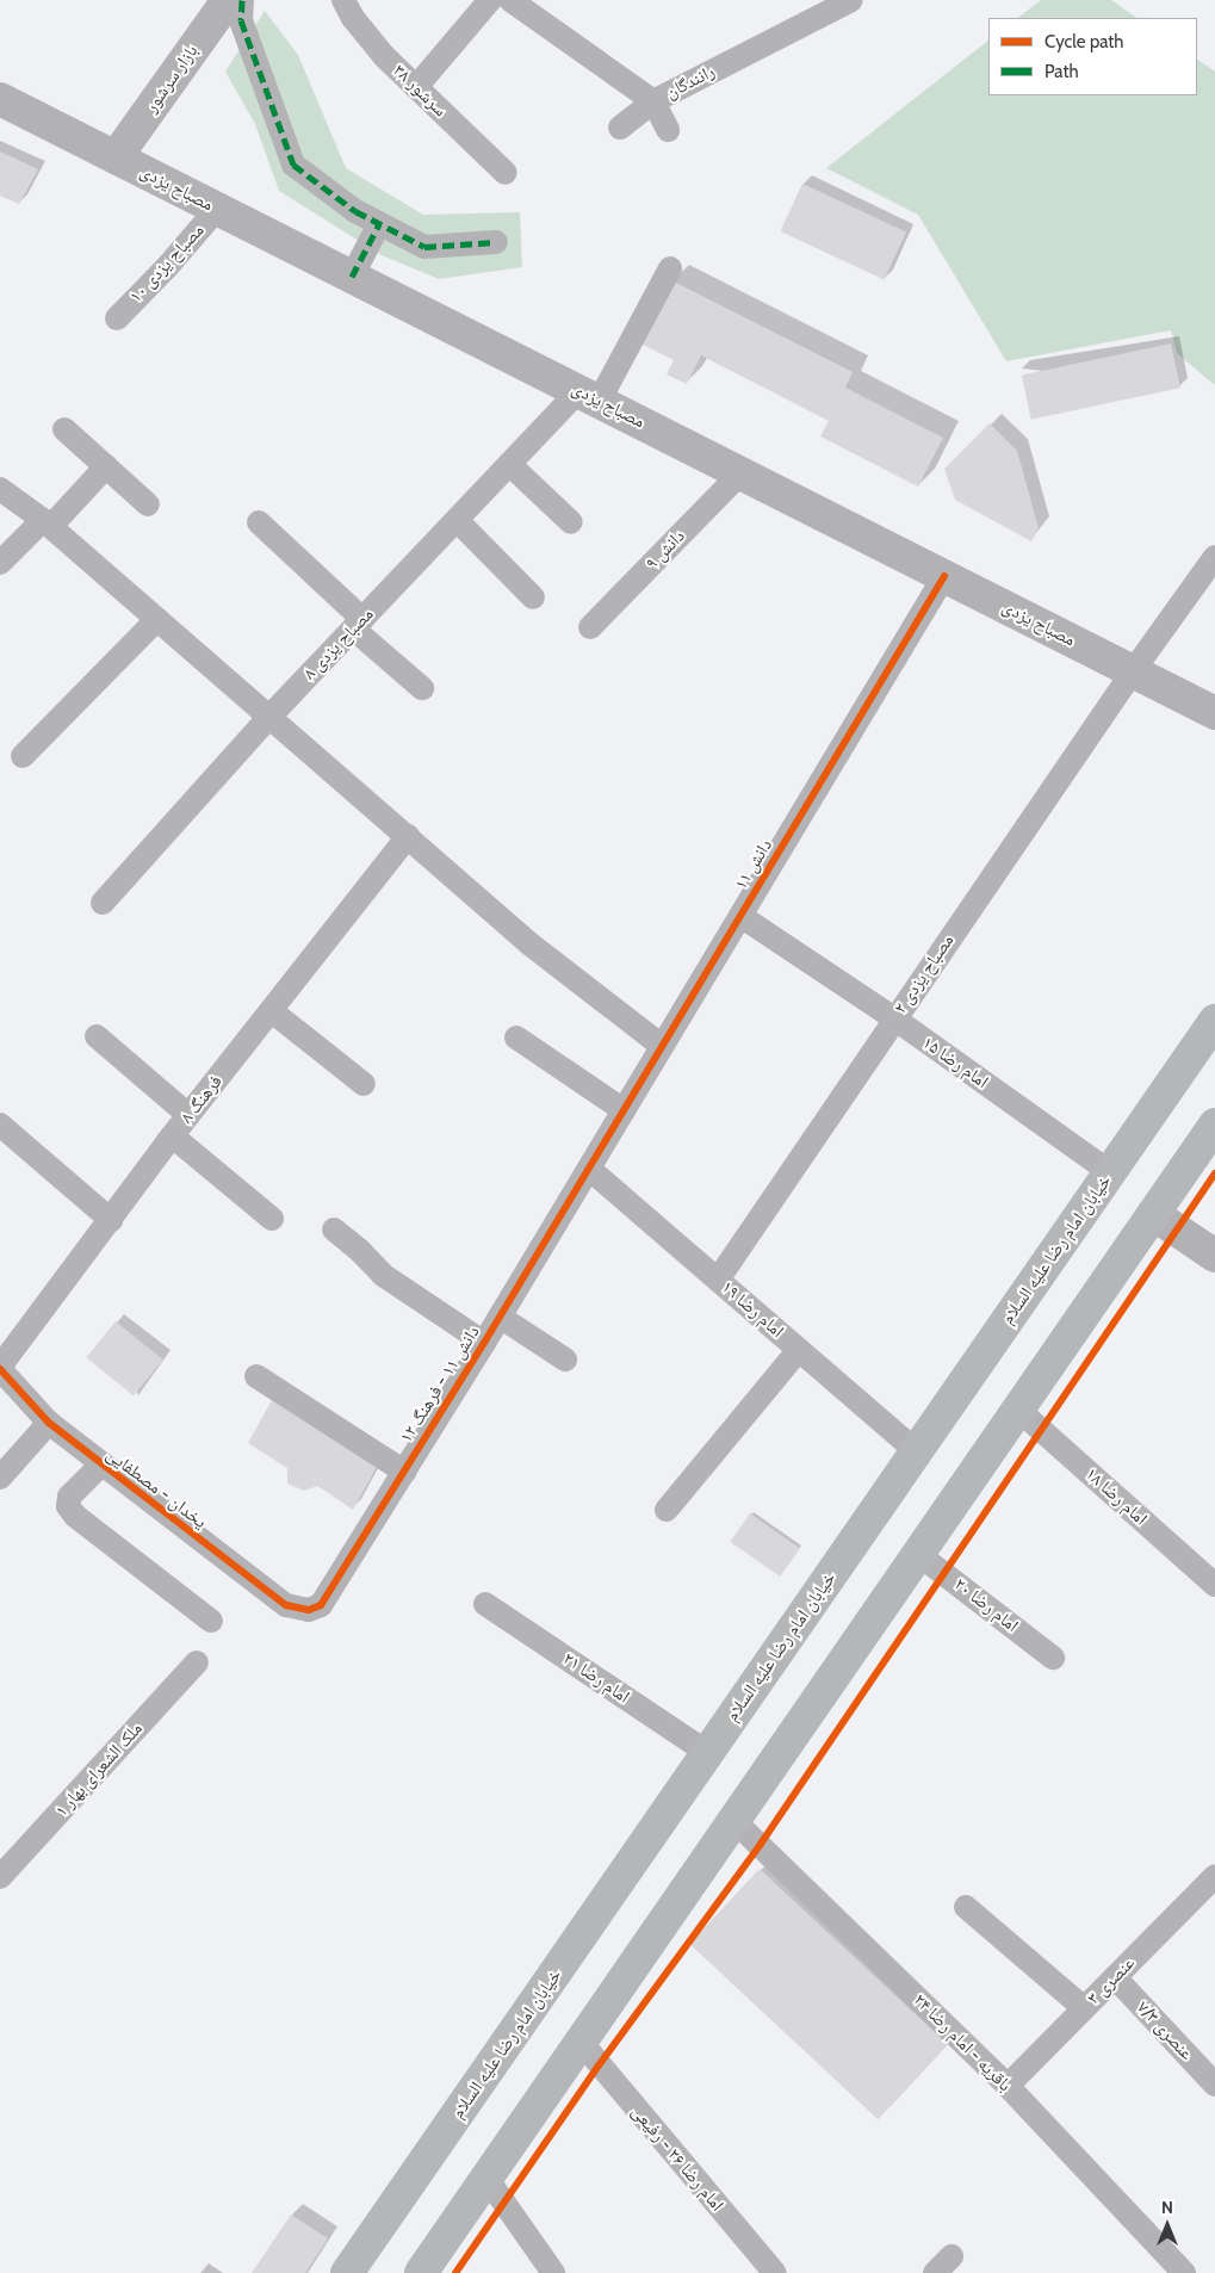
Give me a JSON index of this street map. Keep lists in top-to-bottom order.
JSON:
{
  "streets": {
    "main road": ["بازار سرشور", "مصباح یزدی", "خیابان امام رضا علیه السلام"],
    "street": [
      "رانندگان",
      "سرشور ۳۸",
      "مصباح یزدی ۱۰",
      "دانش ۹",
      "مصباح یزدی ۸",
      "دانش ۱۱",
      "مصباح یزدی ۲",
      "امام رضا ۱۵",
      "فرهنگ ۸",
      "امام رضا ۱۹",
      "دانش ۱۱ - فرهنگ ۱۲",
      "یخدان - مصطفایی",
      "امام رضا ۱۸",
      "امام رضا ۲۰",
      "امام رضا ۲۱",
      "ملک الشعرای بهار ۱",
      "عنصری ۳",
      "عنصری ۷/۳",
      "باقریه - امام رضا ۲۴",
      "امام رضا ۲۶ - رفیعی"
    ]
  },
  "crossings": [
    ["بازار سرشور", "مصباح یزدی"],
    ["مصباح یزدی", "مصباح یزدی ۱۰"],
    ["مصباح یزدی", "دانش ۹"],
    ["مصباح یزدی", "مصباح یزدی ۸"],
    ["مصباح یزدی", "دانش ۱۱"],
    ["مصباح یزدی", "مصباح یزدی ۲"],
    ["دانش ۱۱", "امام رضا ۱۵"],
    ["دانش ۱۱", "امام رضا ۱۹"],
    ["دانش ۱۱", "دانش ۱۱ - فرهنگ ۱۲"],
    ["مصباح یزدی ۲", "امام رضا ۱۵"],
    ["مصباح یزدی ۲", "امام رضا ۱۹"],
    ["امام رضا ۱۵", "خیابان امام رضا علیه السلام"],
    ["فرهنگ ۸", "یخدان - مصطفایی"],
    ["خیابان امام رضا علیه السلام", "امام رضا ۱۹"],
    ["خیابان امام رضا علیه السلام", "امام رضا ۲۱"],
    ["امام رضا ۱۹", "دانش ۱۱ - فرهنگ ۱۲"],
    ["دانش ۱۱ - فرهنگ ۱۲", "یخدان - مصطفایی"],
    ["عنصری ۳", "عنصری ۷/۳"],
    ["عنصری ۳", "باقریه - امام رضا ۲۴"]
  ],
  "legend": ["Cycle path", "Path"],
  "north": "top"
}
